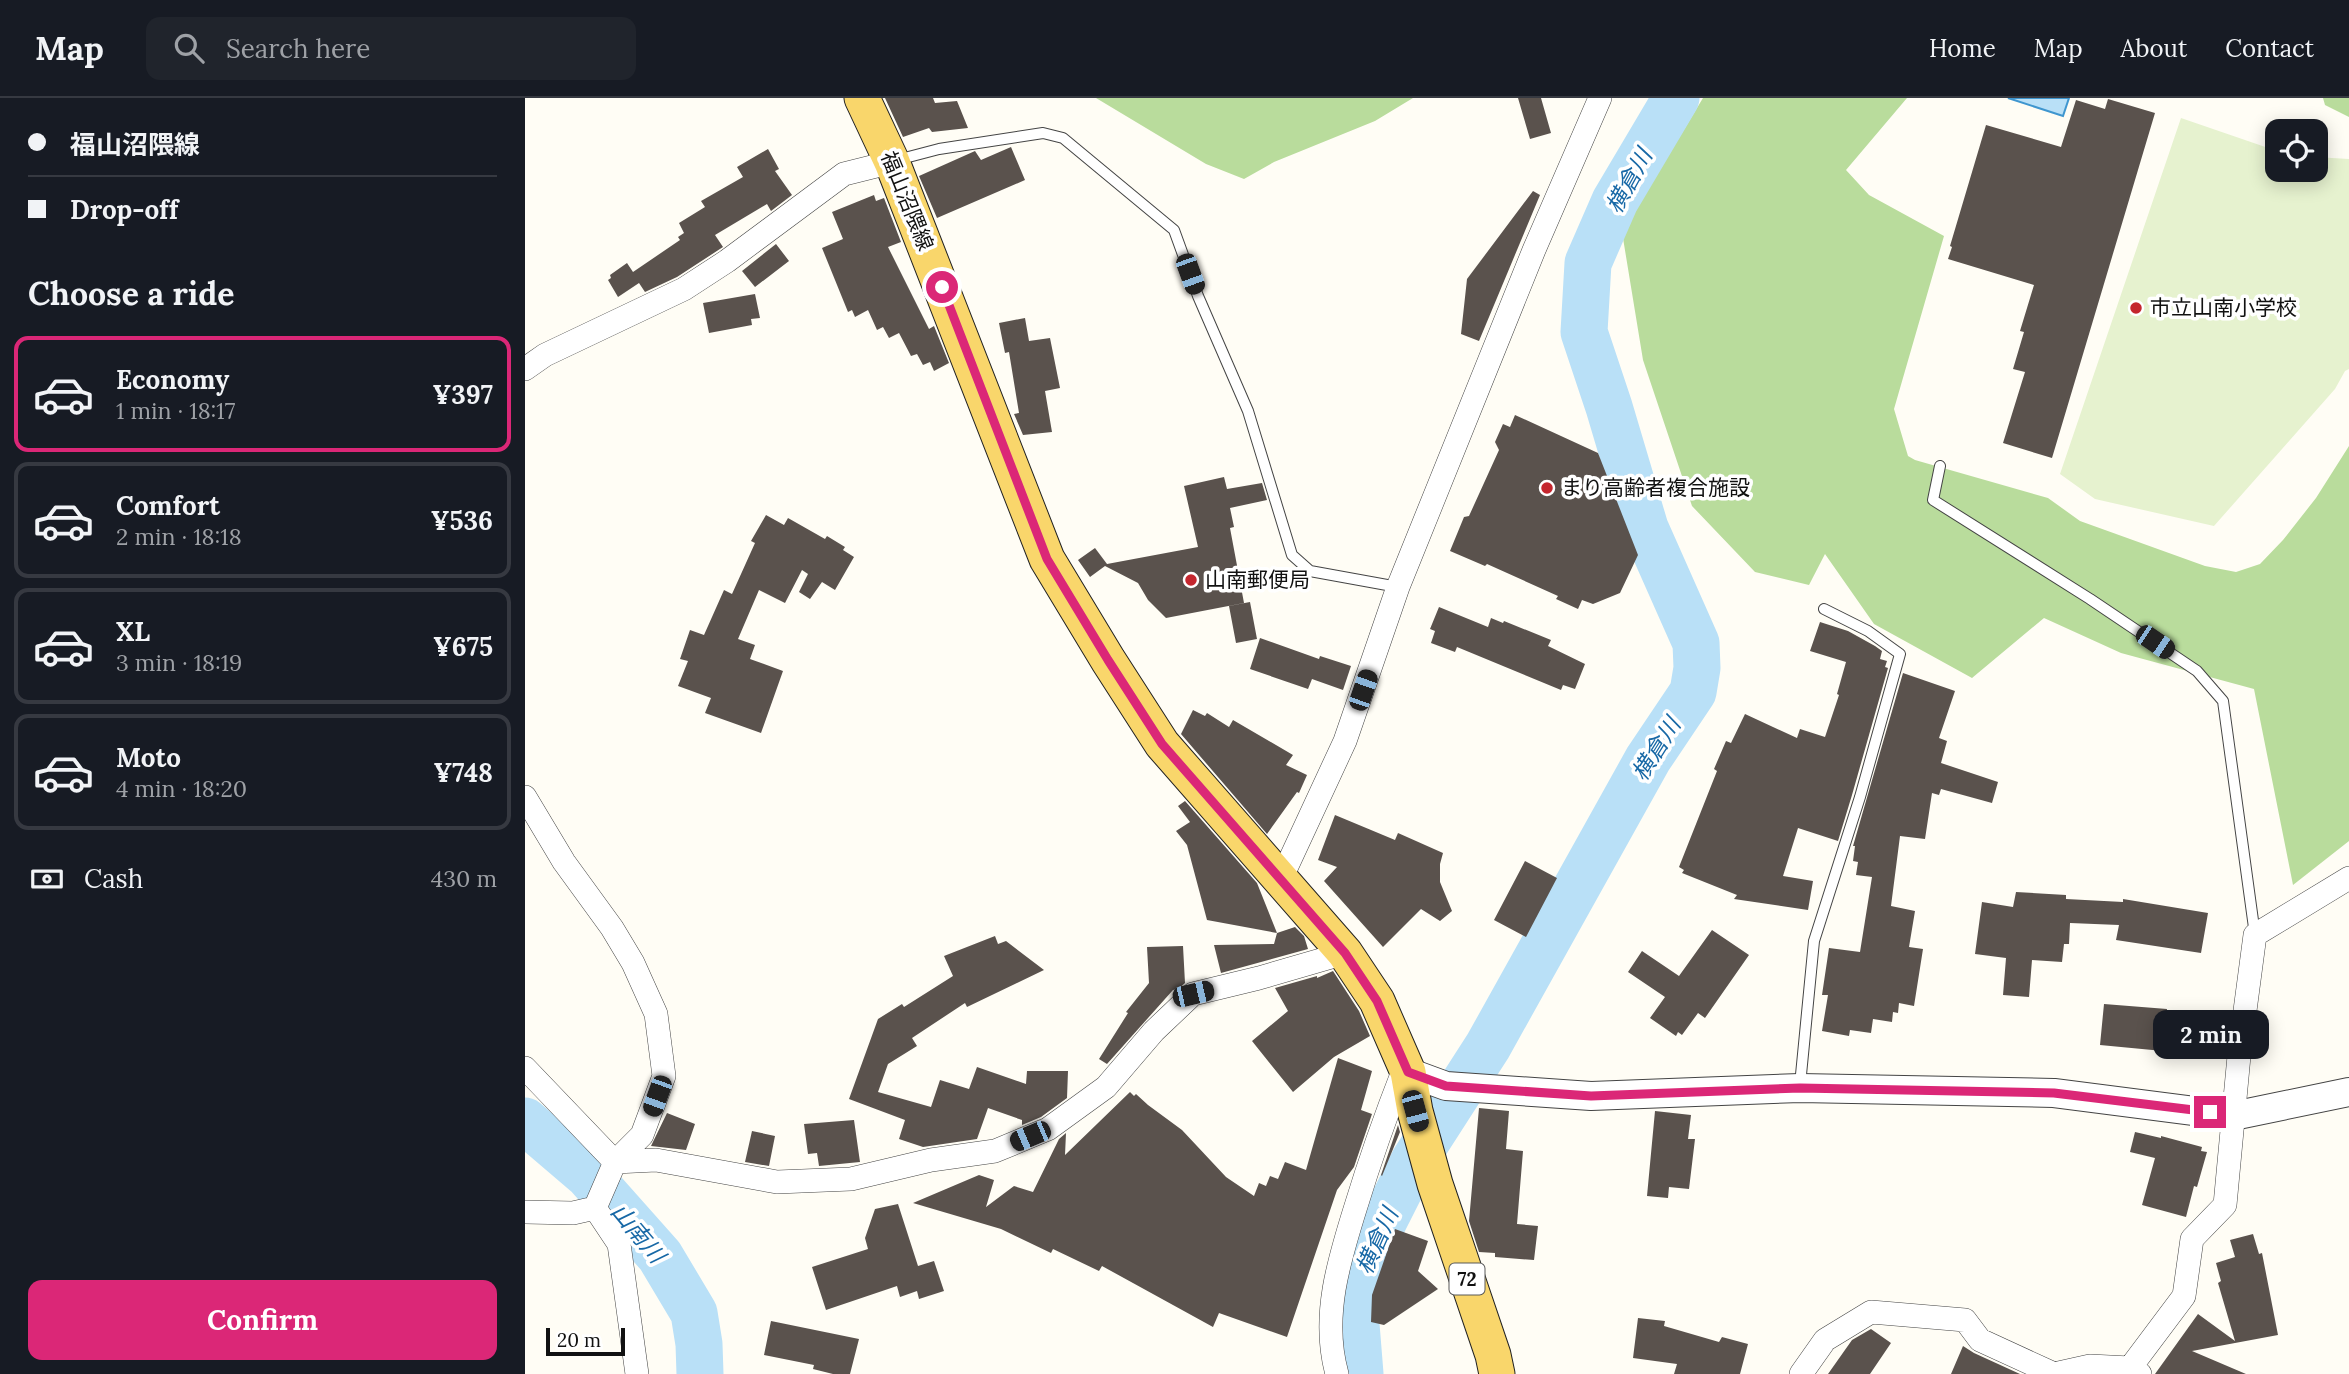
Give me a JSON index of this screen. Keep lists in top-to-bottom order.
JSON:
{
  "streets": {
    "main road": ["福山沼隈線", "72"]
  },
  "water": ["横倉川", "山南川"],
  "places": ["市立山南小学校", "まり高齢者複合施設", "山南郵便局"],
  "scale_bar": "20 m",
  "page": {
    "header": "Map",
    "search": "Search here",
    "nav": [
      "Home",
      "Map",
      "About",
      "Contact"
    ],
    "banner": ["福山沼隈線", "Drop-off"],
    "heading": "Choose a ride",
    "list": [
      {
        "name": "Economy",
        "note": "1 min · 18:17",
        "value": "¥397"
      },
      {
        "name": "Comfort",
        "note": "2 min · 18:18",
        "value": "¥536"
      },
      {
        "name": "XL",
        "note": "3 min · 18:19",
        "value": "¥675"
      },
      {
        "name": "Moto",
        "note": "4 min · 18:20",
        "value": "¥748"
      }
    ],
    "pay": ["Cash", "430 m"],
    "bubble": "2 min",
    "buttons": "Confirm",
    "scale": "20 m"
  }
}
